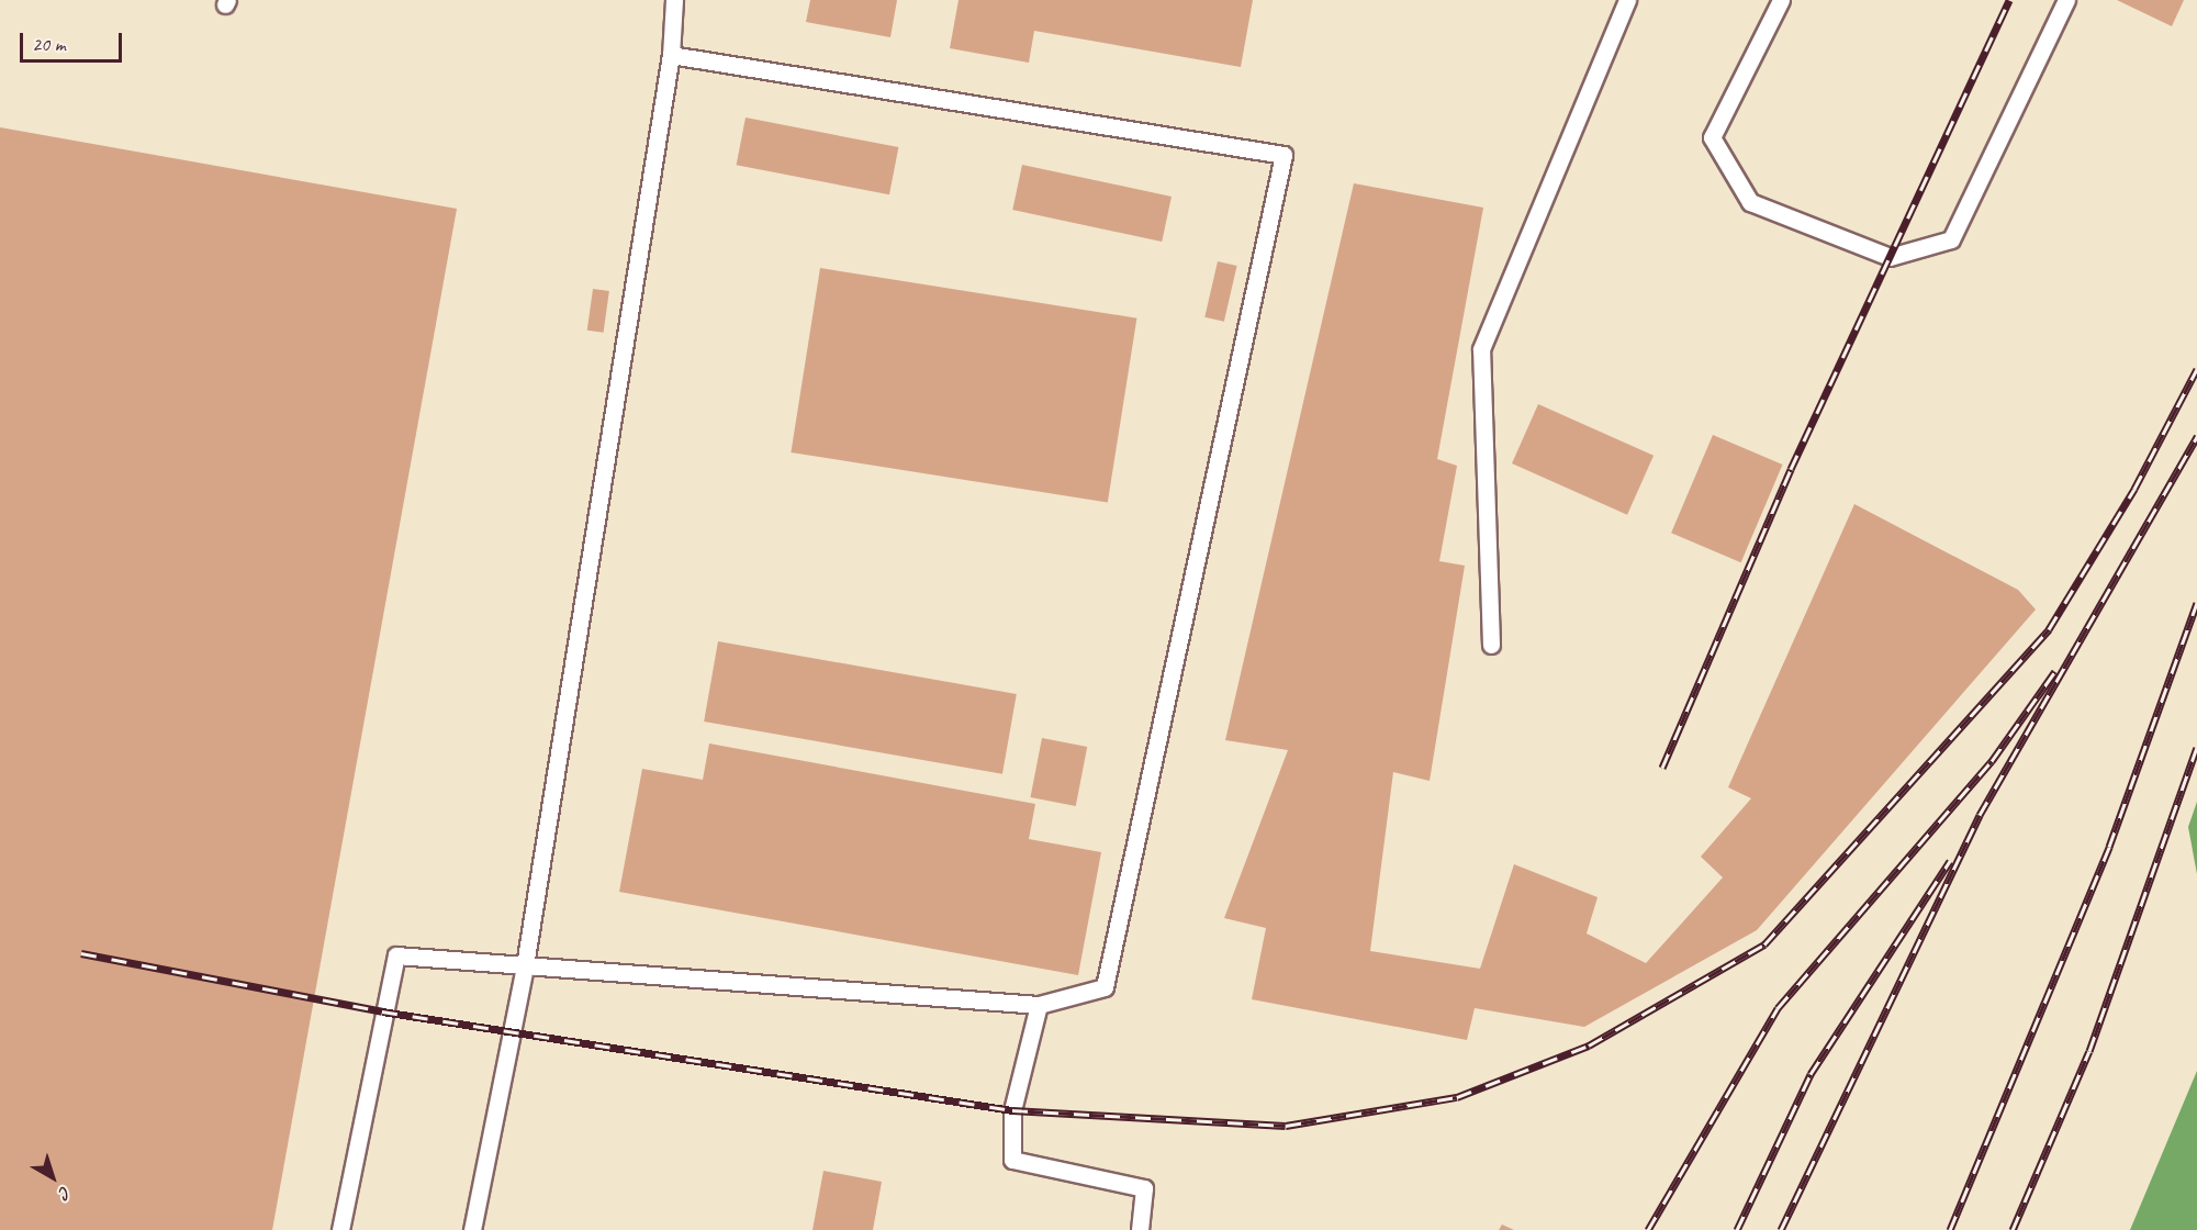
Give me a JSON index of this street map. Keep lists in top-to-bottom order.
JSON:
{
  "scale_bar": "20 m",
  "north": "bottom right"
}
